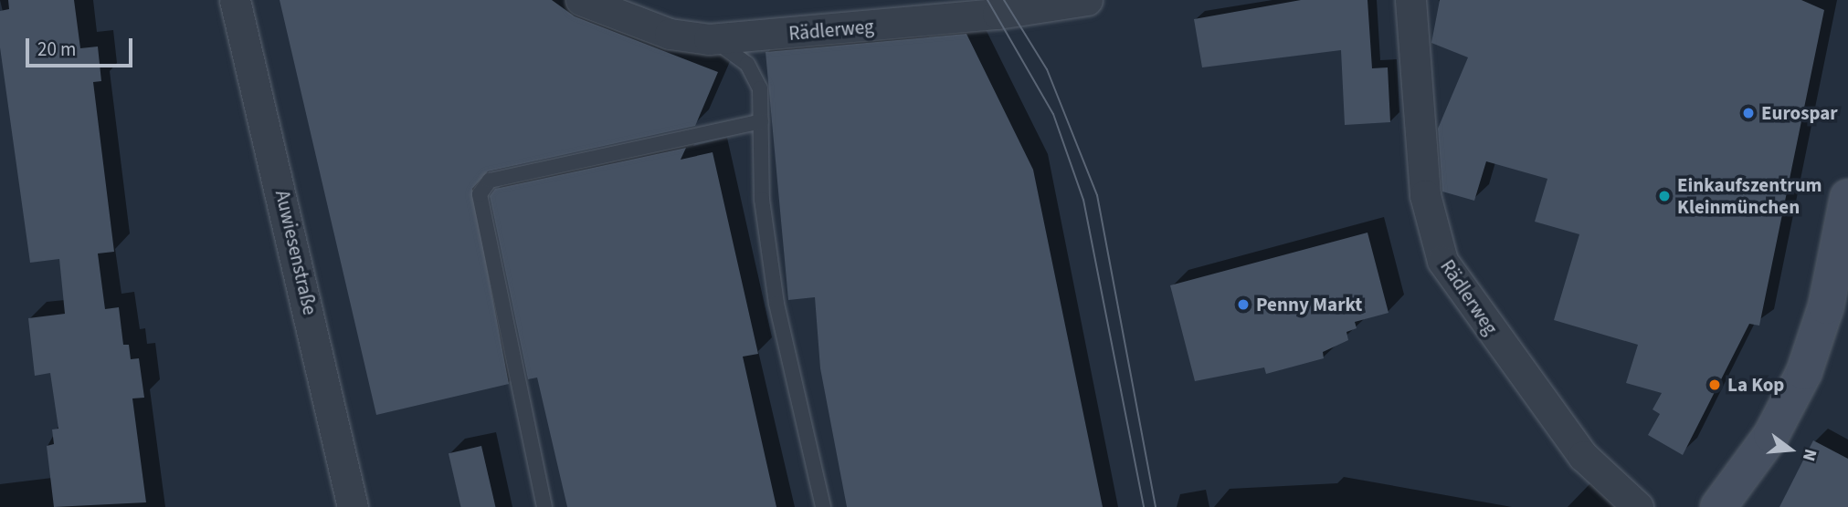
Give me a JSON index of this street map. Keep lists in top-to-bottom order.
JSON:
{
  "streets": {
    "street": ["Rädlerweg", "Auwiesenstraße"]
  },
  "places": [
    "Eurospar",
    "Einkaufszentrum Kleinmünchen",
    "Penny Markt",
    "La Kop"
  ],
  "scale_bar": "20 m",
  "north": "right"
}
